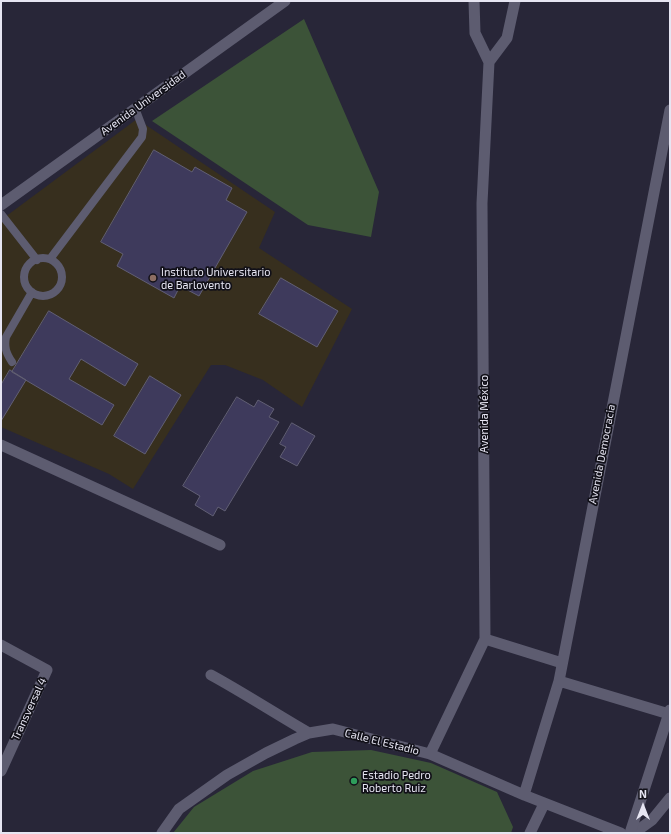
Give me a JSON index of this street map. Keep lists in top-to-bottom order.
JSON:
{
  "streets": {
    "street": [
      "Avenida Universidad",
      "Avenida México",
      "Avenida Democracia",
      "Transversal 4",
      "Calle El Estadio"
    ]
  },
  "crossings": [
    ["Avenida México", "Calle El Estadio"],
    ["Avenida Democracia", "Calle El Estadio"]
  ],
  "places": ["Instituto Universitario de Barlovento", "Estadio Pedro Roberto Ruiz"],
  "north": "top"
}
